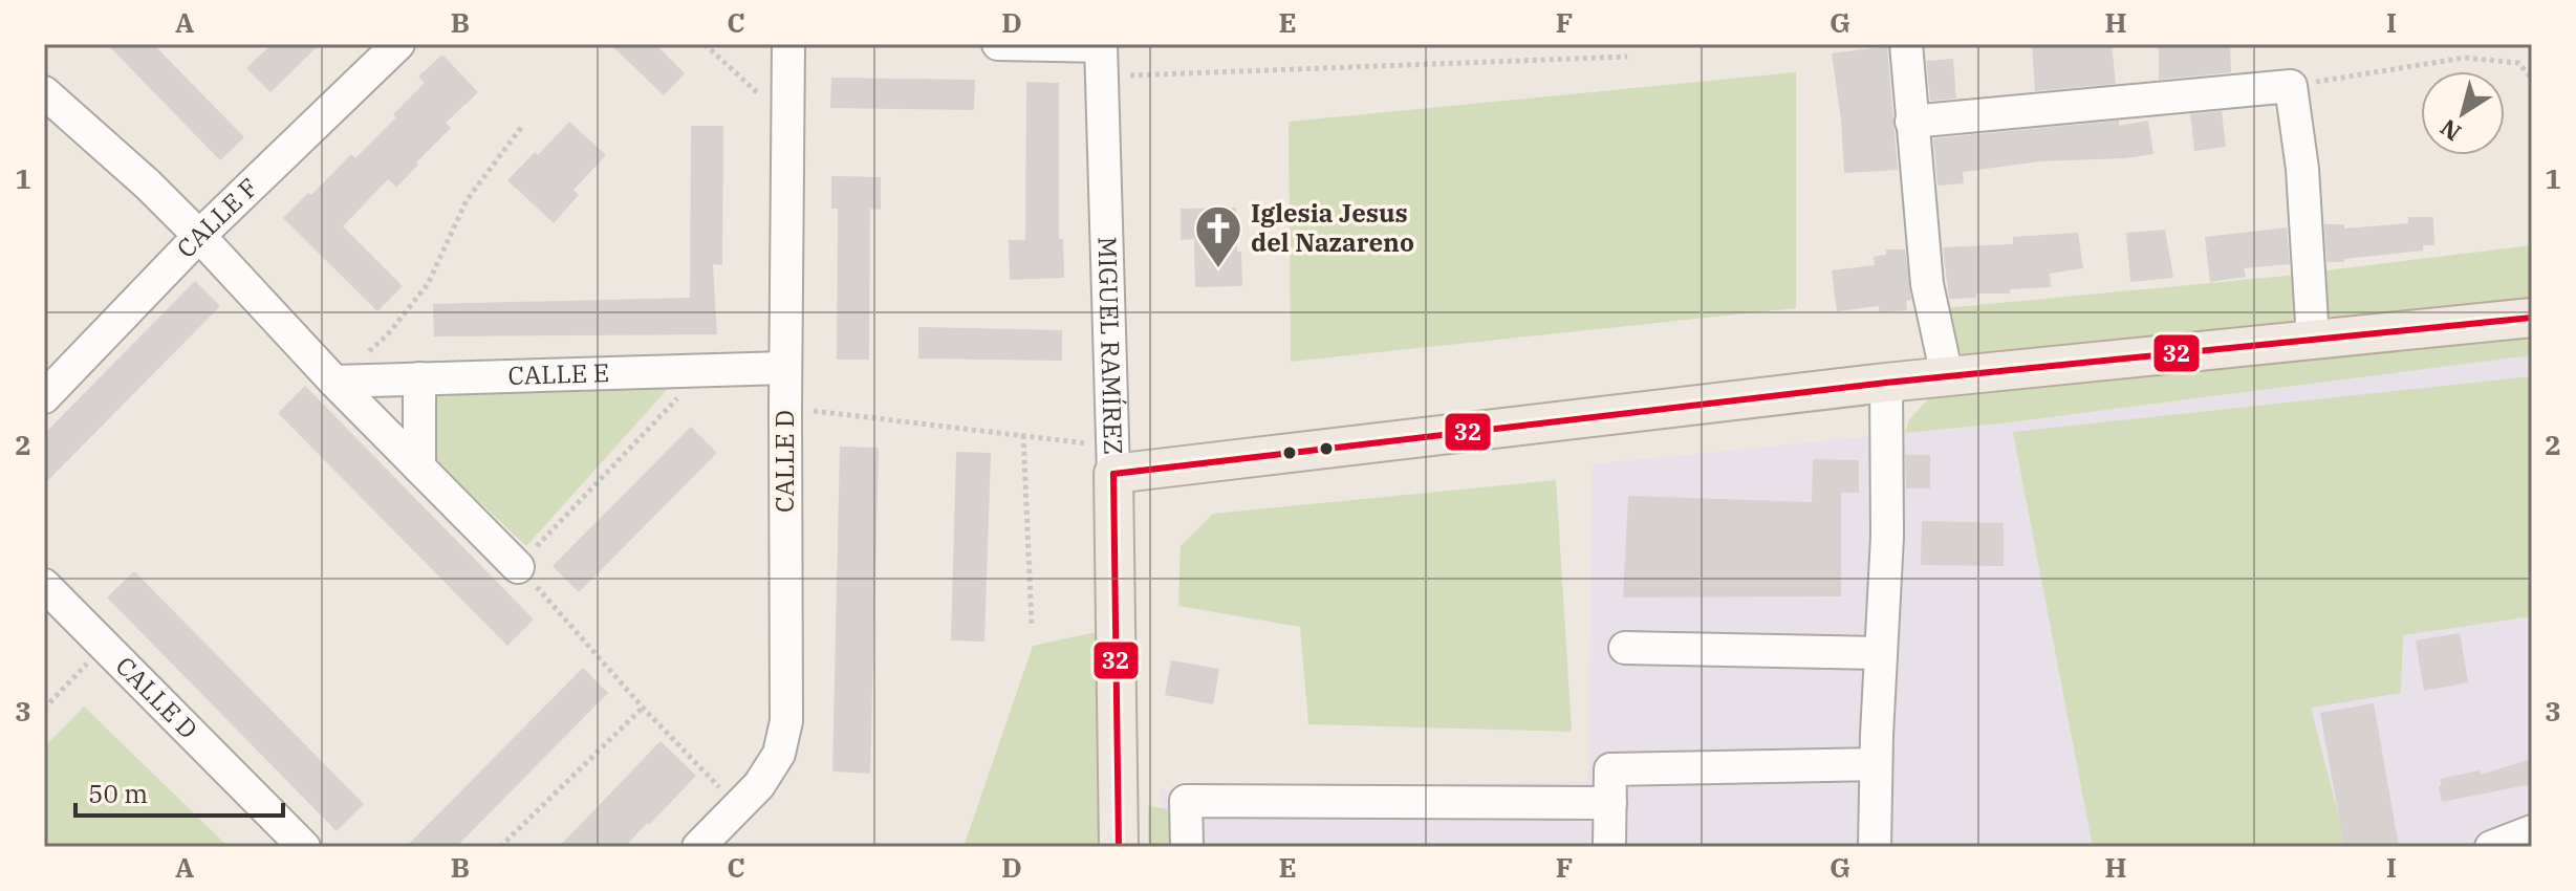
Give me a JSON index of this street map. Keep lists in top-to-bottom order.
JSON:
{
  "streets": {
    "main road": ["MIGUEL RAMÍREZ"],
    "street": ["CALLE F", "CALLE E", "CALLE D"]
  },
  "crossings": [
    ["CALLE E", "CALLE D"]
  ],
  "places": {
    "church": ["Iglesia Jesus del Nazareno"]
  },
  "lines": ["transit line 32"],
  "scale_bar": "50 m",
  "north": "bottom left",
  "grid": {
    "columns": [
      "A",
      "B",
      "C",
      "D",
      "E",
      "F",
      "G",
      "H",
      "I"
    ],
    "rows": ["1", "2", "3"]
  }
}
